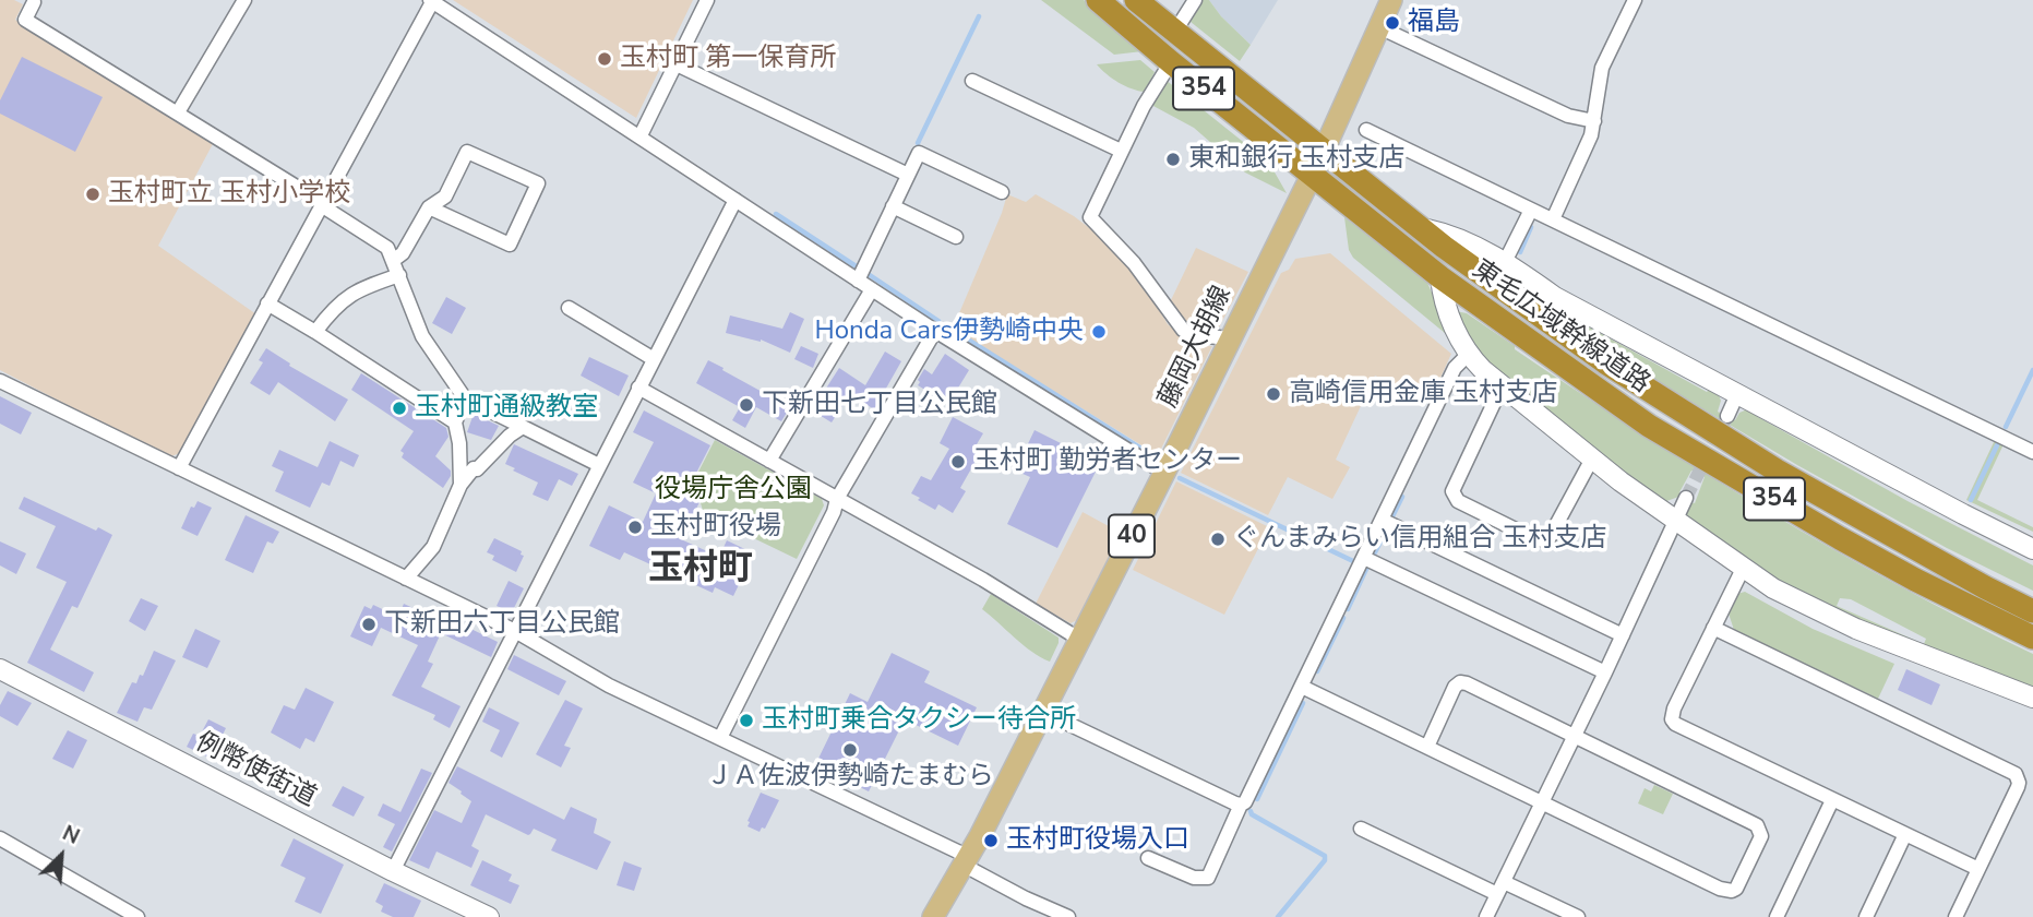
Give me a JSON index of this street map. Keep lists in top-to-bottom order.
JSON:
{
  "streets": {
    "highway": ["354", "東毛広域幹線道路"],
    "main road": ["藤岡大胡線", "40"],
    "street": ["例幣使街道"]
  },
  "crossings": [
    ["東毛広域幹線道路", "藤岡大胡線"]
  ],
  "districts": ["玉村町"],
  "parks": ["役場庁舎公園"],
  "places": [
    "福島",
    "玉村町 第一保育所",
    "東和銀行 玉村支店",
    "玉村町立 玉村小学校",
    "Honda Cars伊勢崎中央",
    "高崎信用金庫 玉村支店",
    "下新田七丁目公民館",
    "玉村町通級教室",
    "玉村町 勤労者センター",
    "玉村町役場",
    "ぐんまみらい信用組合 玉村支店",
    "下新田六丁目公民館",
    "玉村町乗合タクシー待合所",
    "ＪＡ佐波伊勢崎たまむら",
    "玉村町役場入口"
  ],
  "north": "top right"
}
